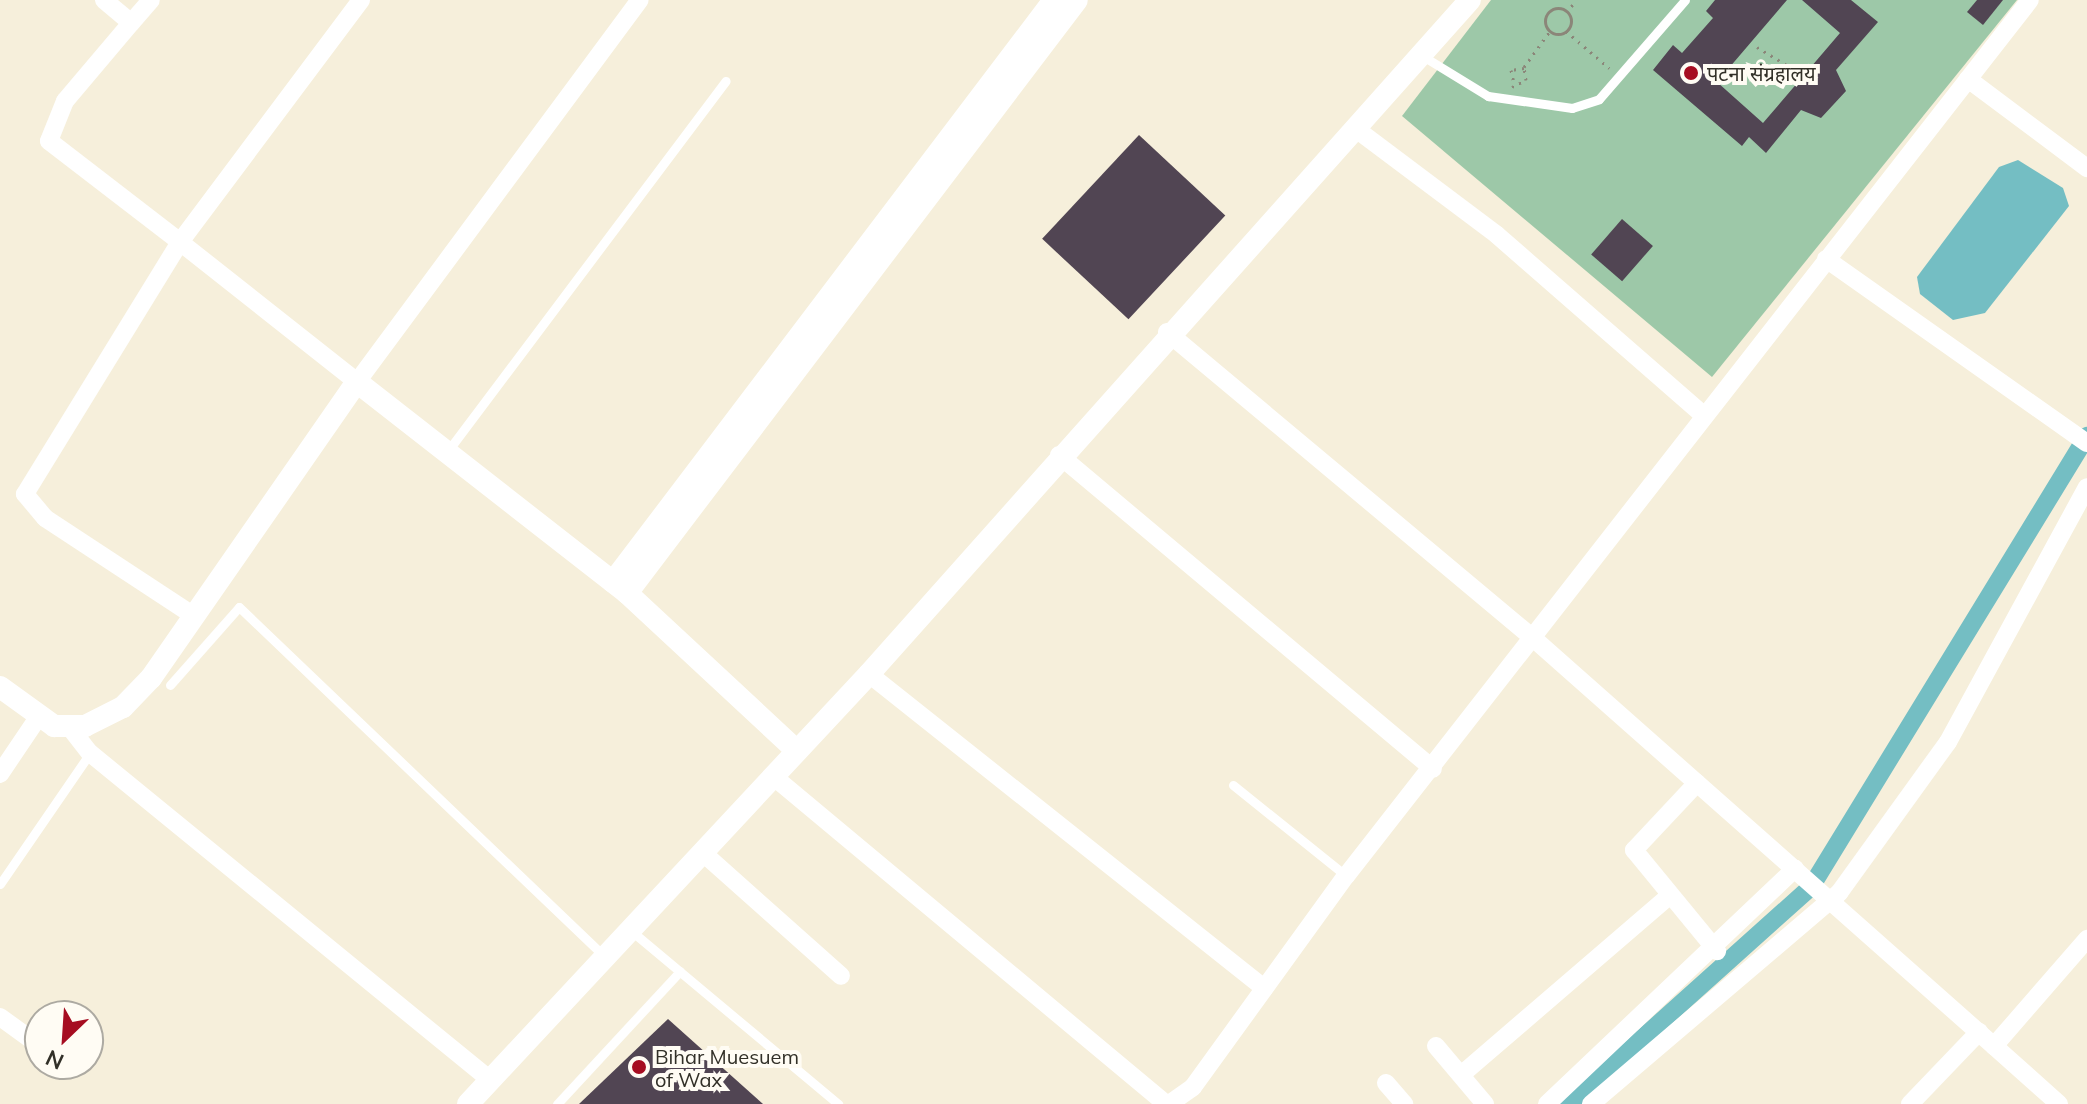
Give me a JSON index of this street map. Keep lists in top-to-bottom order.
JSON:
{
  "places": ["पटना संग्रहालय", "Bihar Muesuem of Wax"],
  "north": "bottom left"
}
